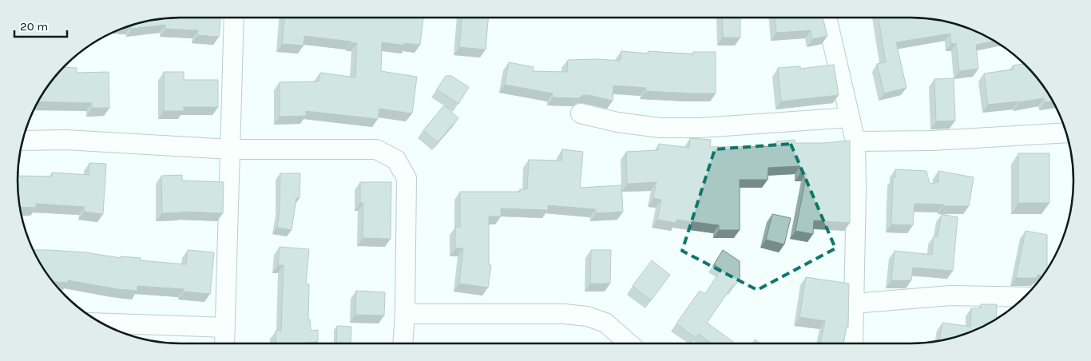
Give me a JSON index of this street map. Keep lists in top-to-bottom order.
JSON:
{
  "scale_bar": "20 m"
}
